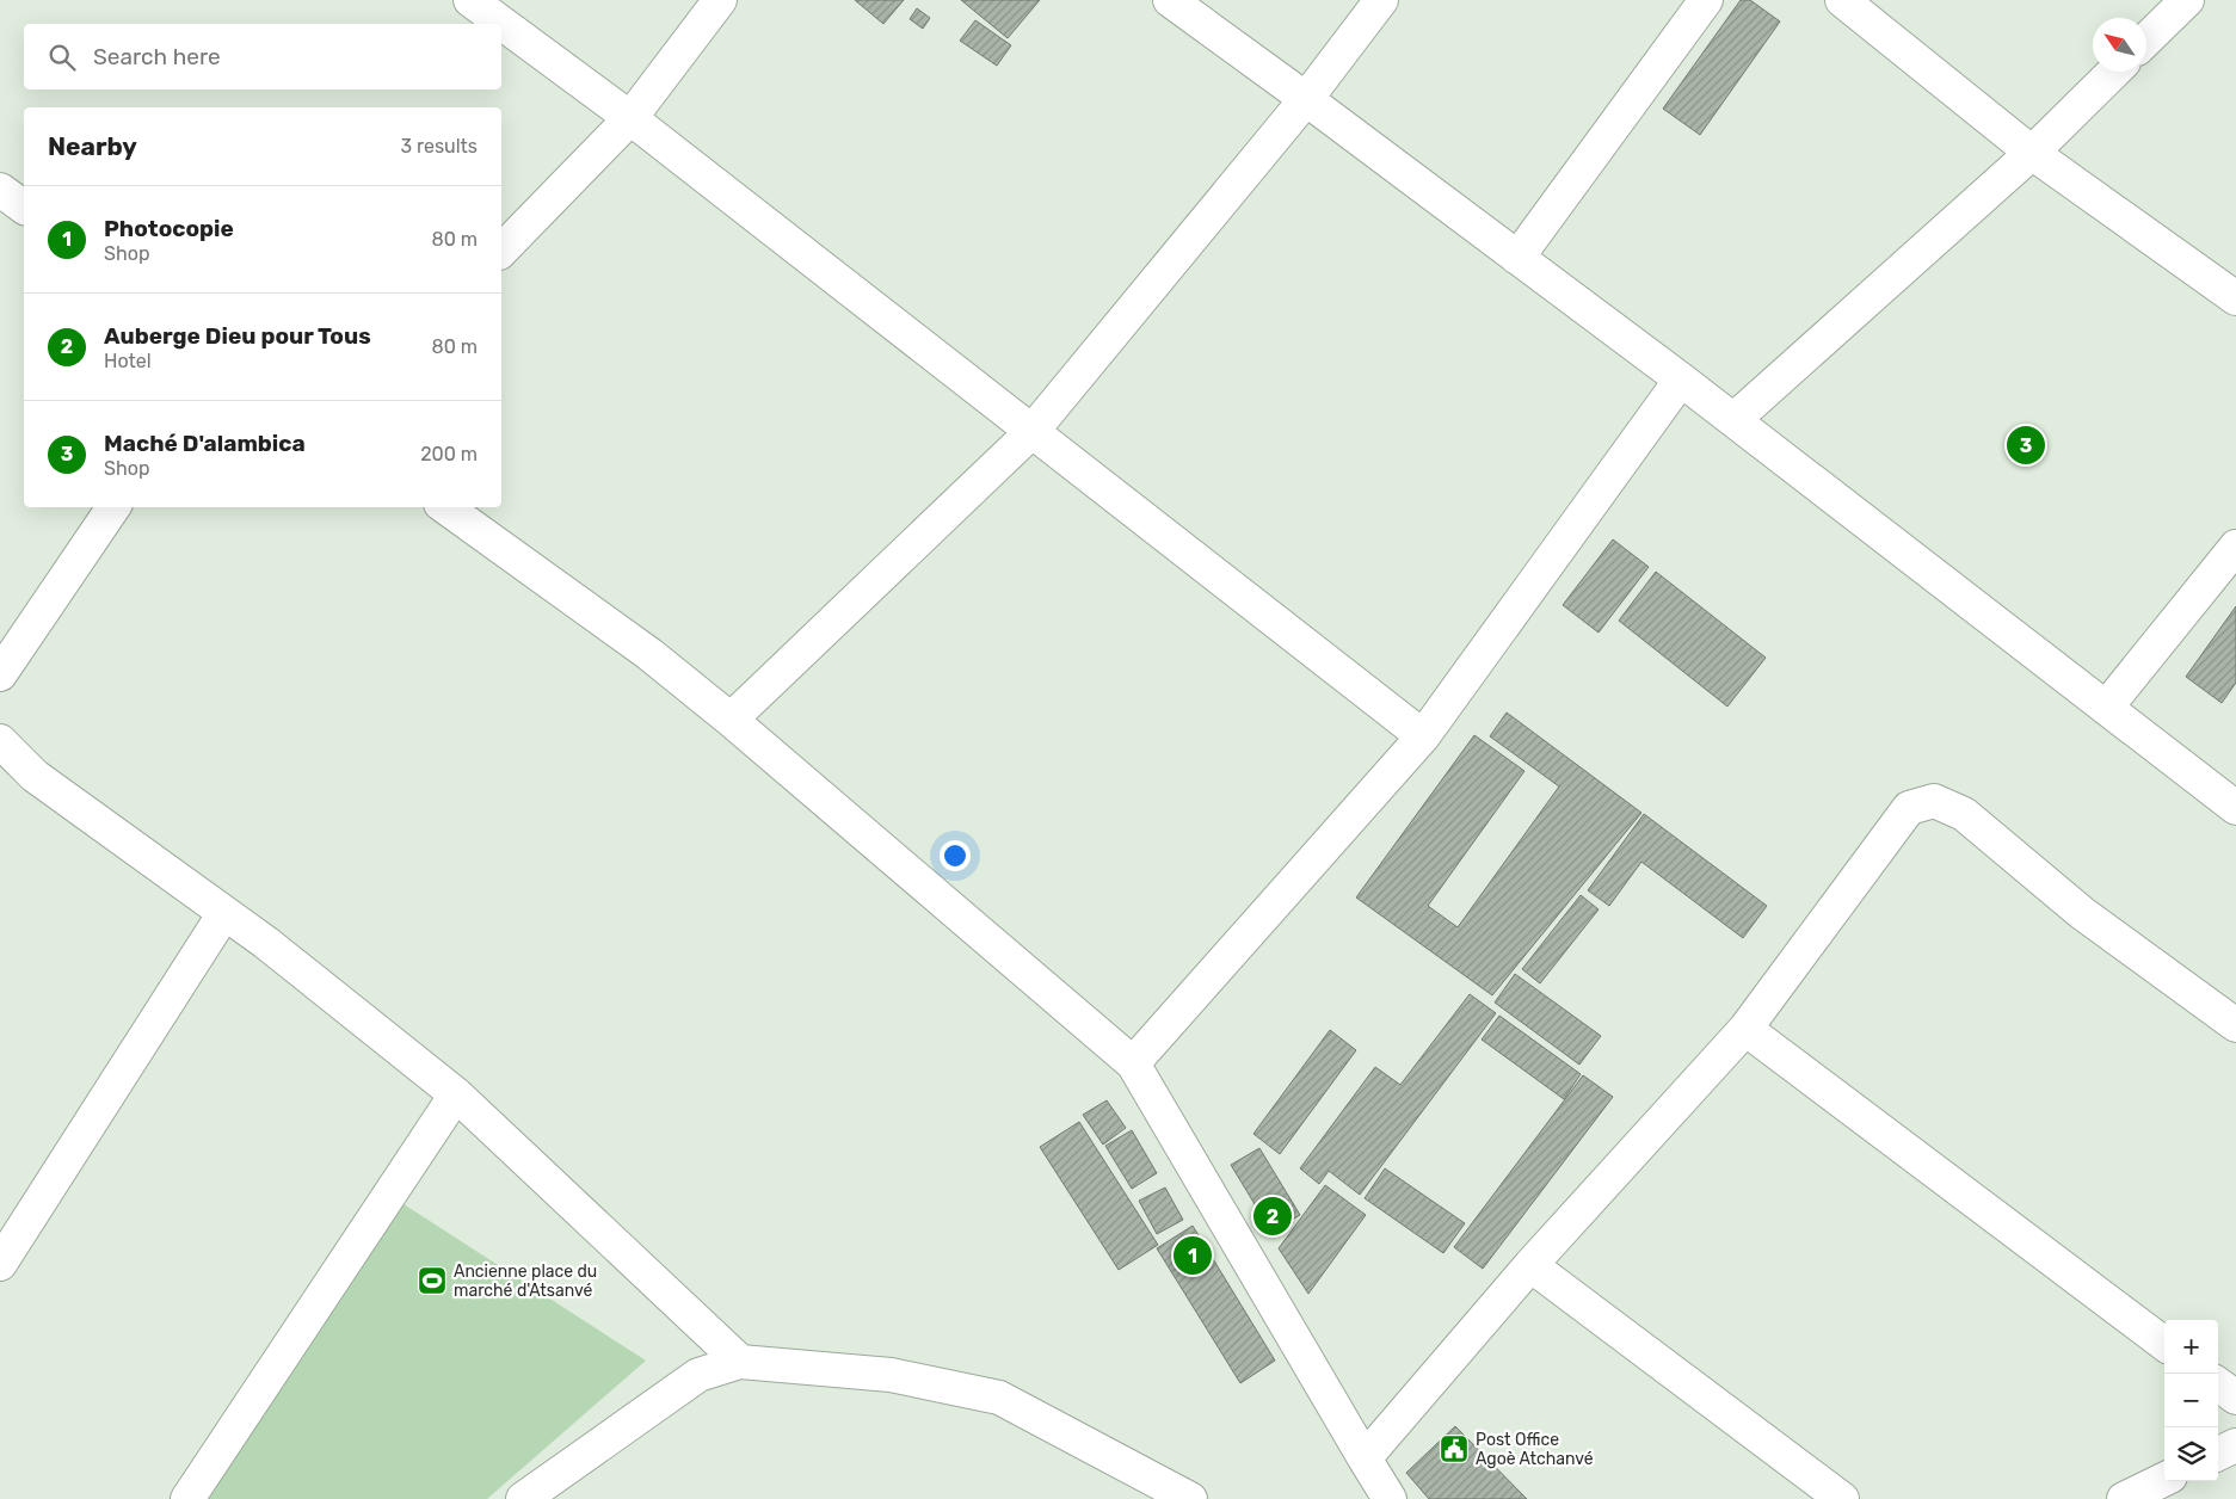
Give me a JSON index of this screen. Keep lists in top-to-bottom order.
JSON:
{
  "places": {
    "sports": ["Ancienne place du marché d'Atsanvé"],
    "public building": ["Post Office Agoè Atchanvé"]
  },
  "north": "top left",
  "page": {
    "search": "Search here",
    "heading": ["Nearby", "3 results"],
    "list": [
      {
        "mark": "1",
        "name": "Photocopie",
        "note": "Shop",
        "value": "80 m"
      },
      {
        "mark": "2",
        "name": "Auberge Dieu pour Tous",
        "note": "Hotel",
        "value": "80 m"
      },
      {
        "mark": "3",
        "name": "Maché D'alambica",
        "note": "Shop",
        "value": "200 m"
      }
    ],
    "pins": ["3", "2", "1"],
    "map_buttons": ["+", "−"]
  }
}
